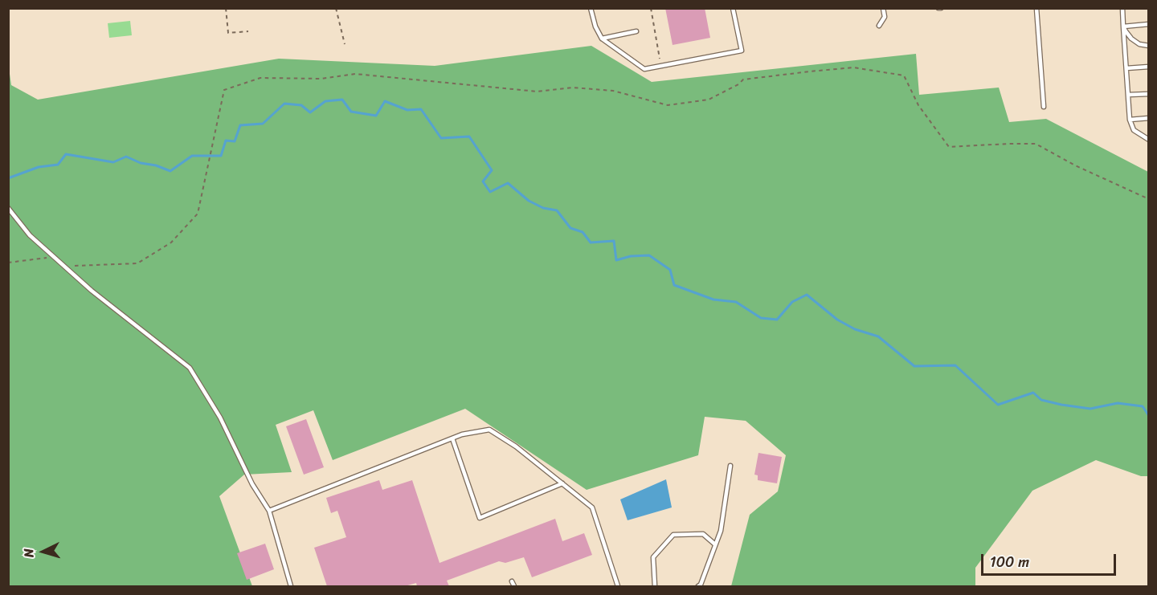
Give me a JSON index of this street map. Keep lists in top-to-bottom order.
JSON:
{
  "scale_bar": "100 m",
  "north": "left"
}
